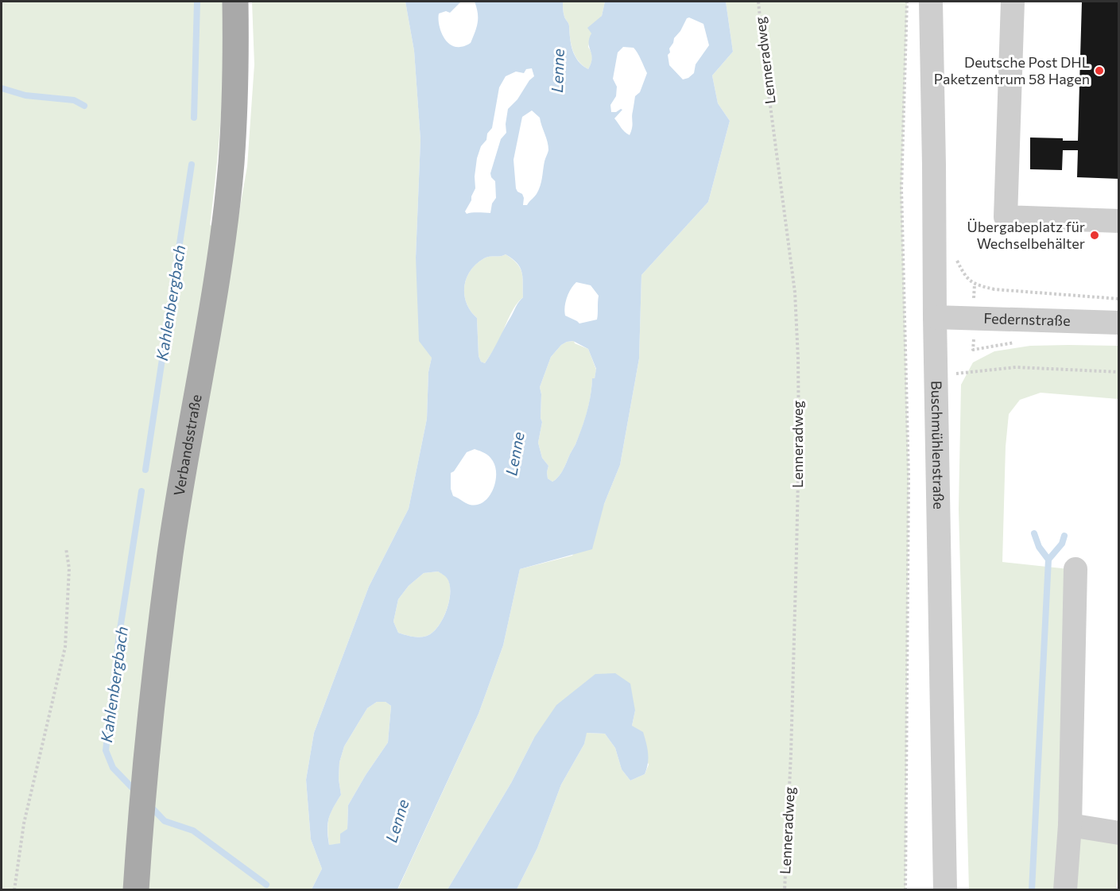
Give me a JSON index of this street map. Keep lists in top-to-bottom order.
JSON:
{
  "streets": {
    "main road": ["Verbandsstraße"],
    "street": ["Federnstraße", "Buschmühlenstraße"],
    "path": ["Lenneradweg"]
  },
  "crossings": [
    ["Federnstraße", "Buschmühlenstraße"]
  ],
  "water": ["Lenne", "Kahlenbergbach"],
  "places": ["Deutsche Post DHL Paketzentrum 58 Hagen", "Übergabeplatz für Wechselbehälter"]
}
